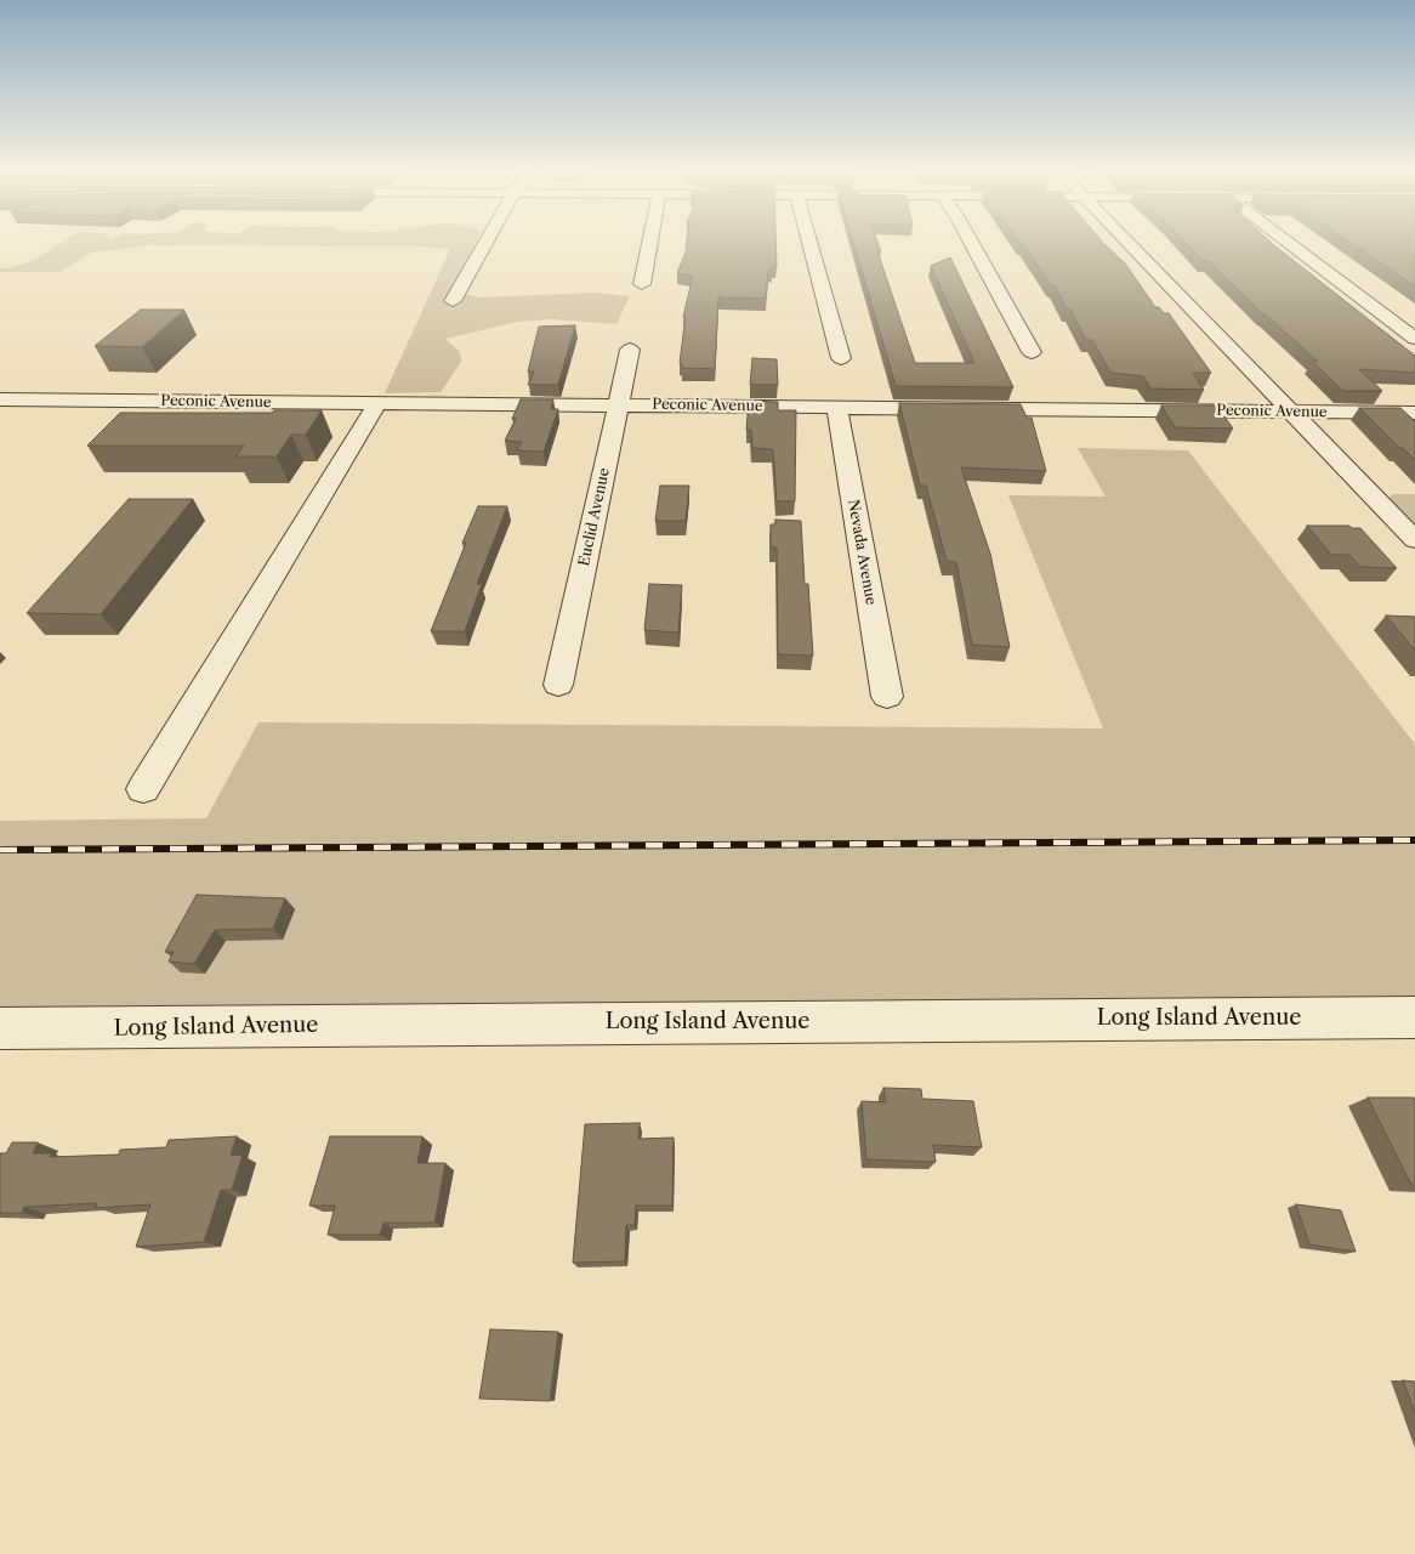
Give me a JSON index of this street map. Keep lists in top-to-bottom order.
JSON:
{
  "streets": {
    "street": [
      "Peconic Avenue",
      "Euclid Avenue",
      "Nevada Avenue",
      "Long Island Avenue"
    ]
  },
  "crossings": [
    ["Peconic Avenue", "Euclid Avenue"],
    ["Peconic Avenue", "Nevada Avenue"]
  ]
}
